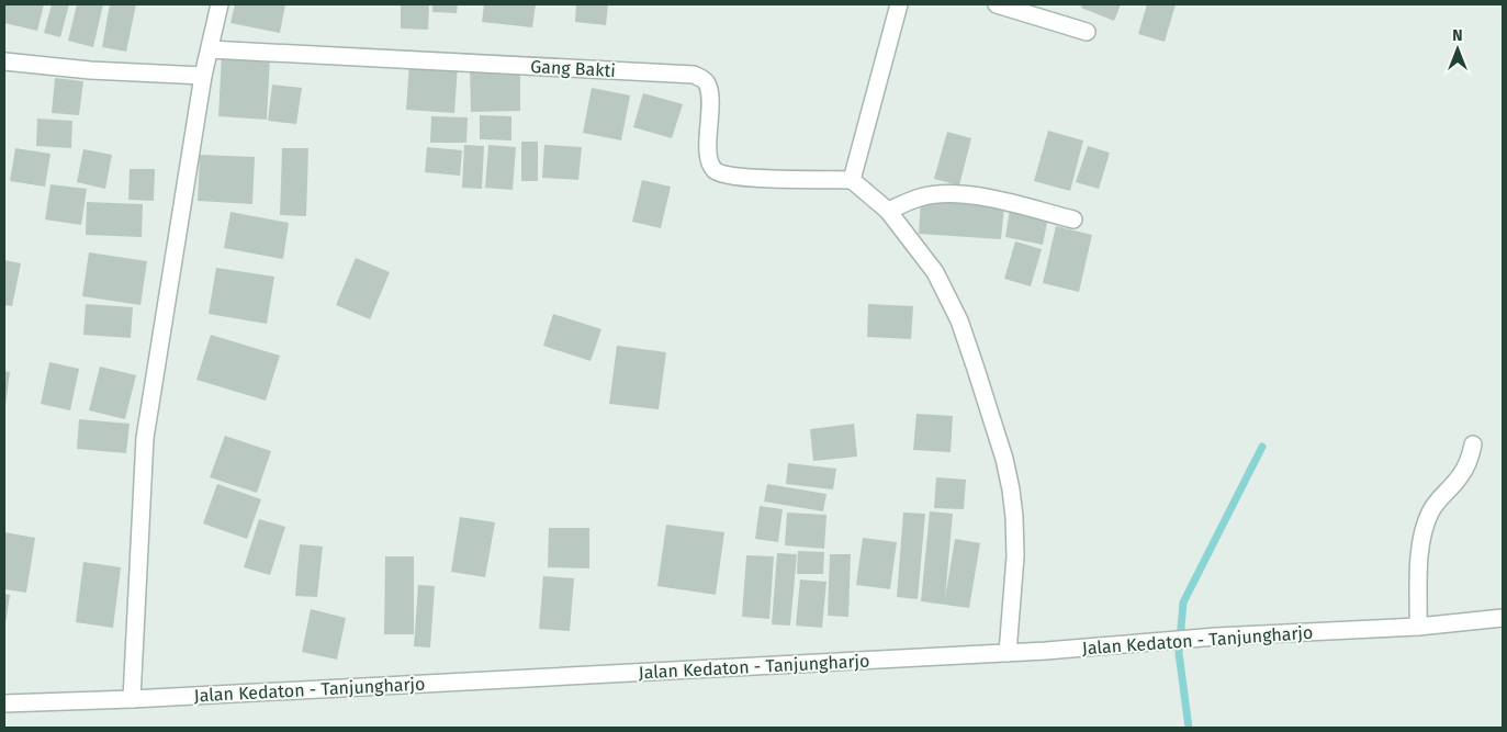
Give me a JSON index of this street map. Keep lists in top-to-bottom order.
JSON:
{
  "streets": {
    "street": ["Gang Bakti", "Jalan Kedaton - Tanjungharjo"]
  },
  "north": "top"
}
